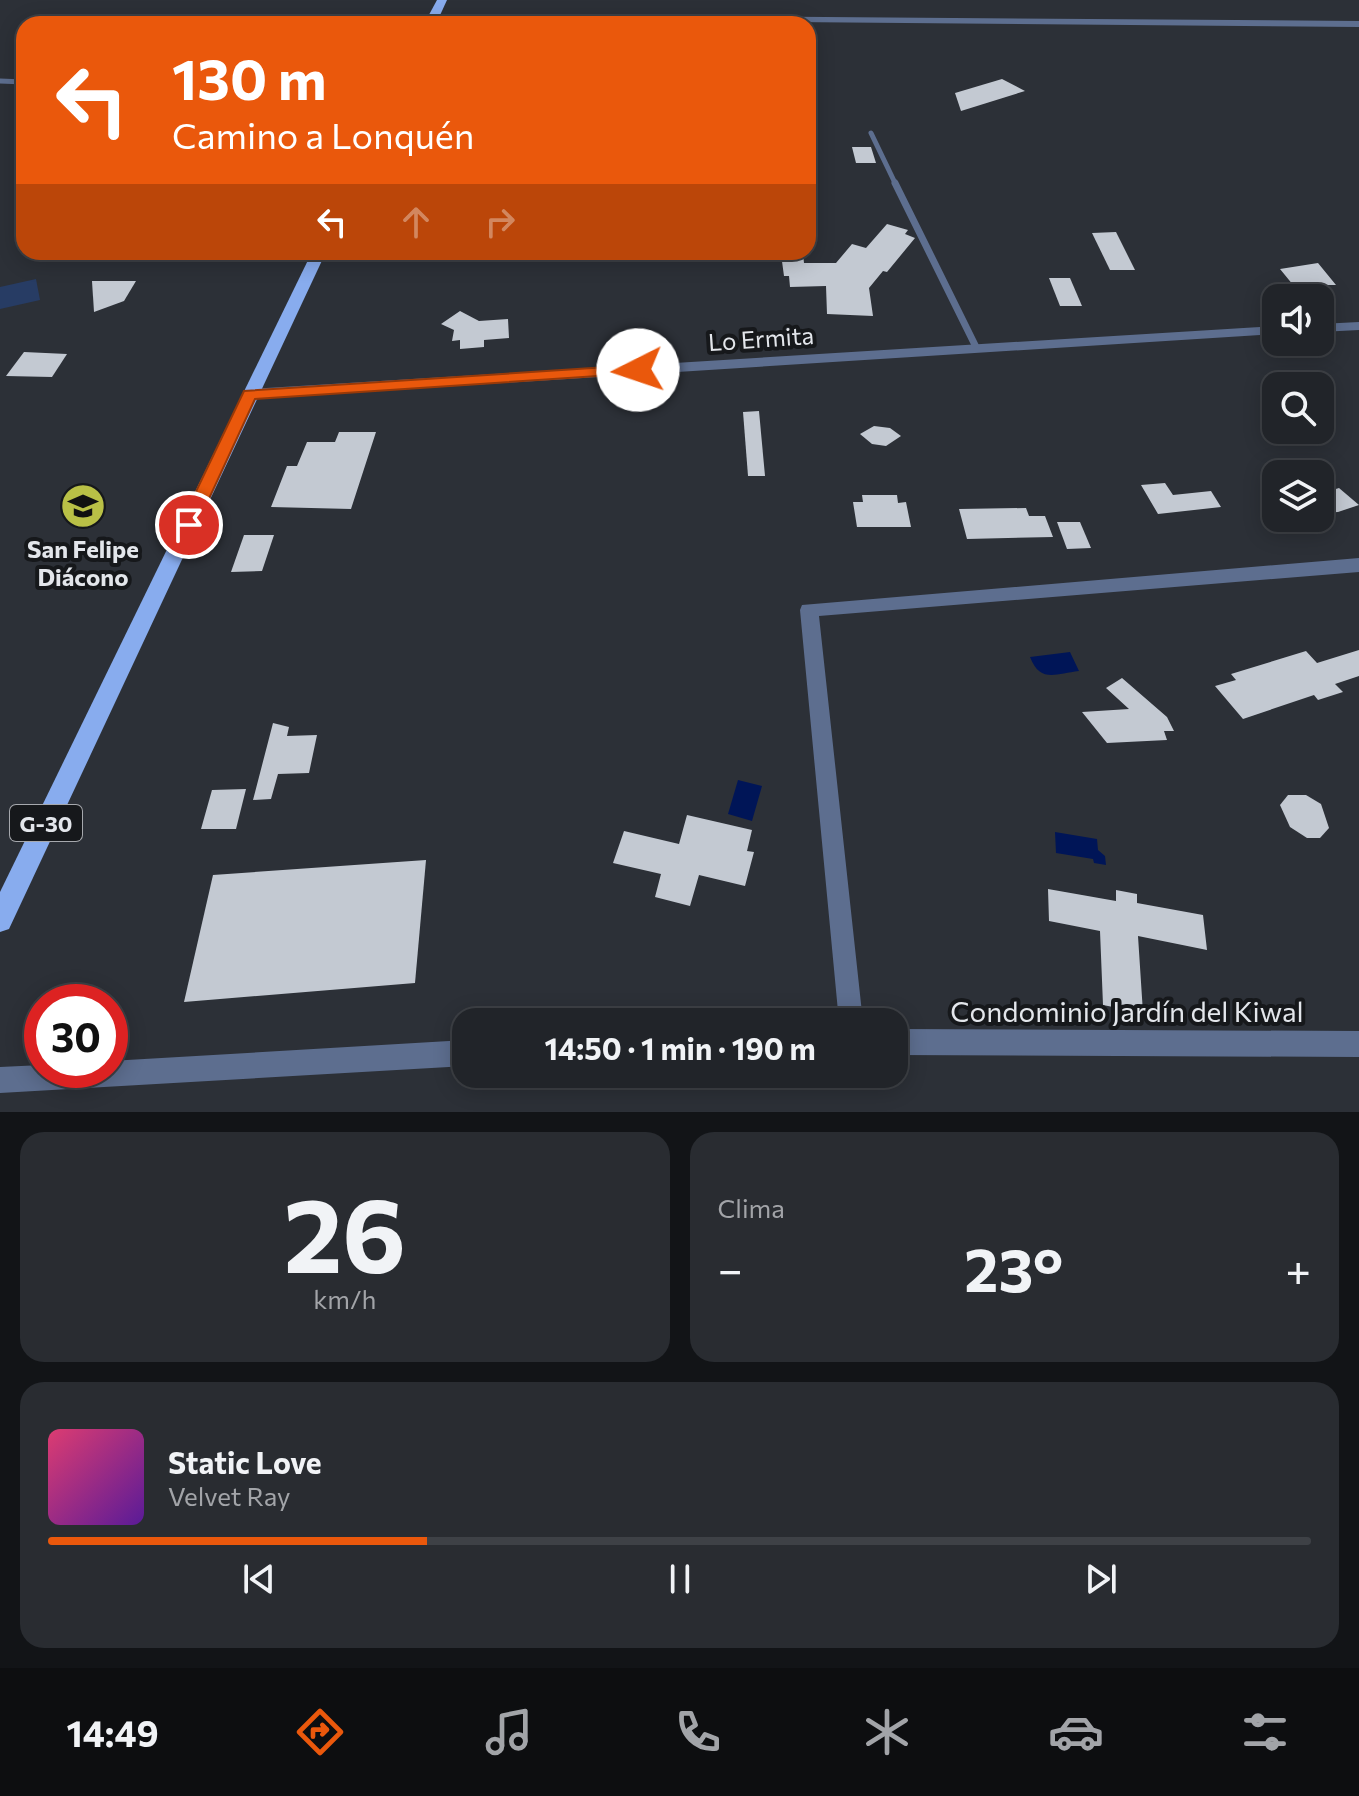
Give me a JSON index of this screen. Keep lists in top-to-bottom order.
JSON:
{
  "streets": {
    "main road": ["G-30"],
    "street": ["Lo Ermita", "Condominio Jardín del Kiwal"]
  },
  "crossings": [
    ["Lo Ermita", "G-30"]
  ],
  "places": {
    "school or university": ["San Felipe Diácono"]
  },
  "page": {
    "turn": ["130 m", "Camino a Lonquén"],
    "limit": "30",
    "trip": "14:50 · 1 min · 190 m",
    "tile": [
      ["26", "km/h"],
      "Clima"
    ],
    "heat": ["−", "23°", "+"],
    "song": ["Static Love", "Velvet Ray"],
    "tabs": "14:49"
  }
}
